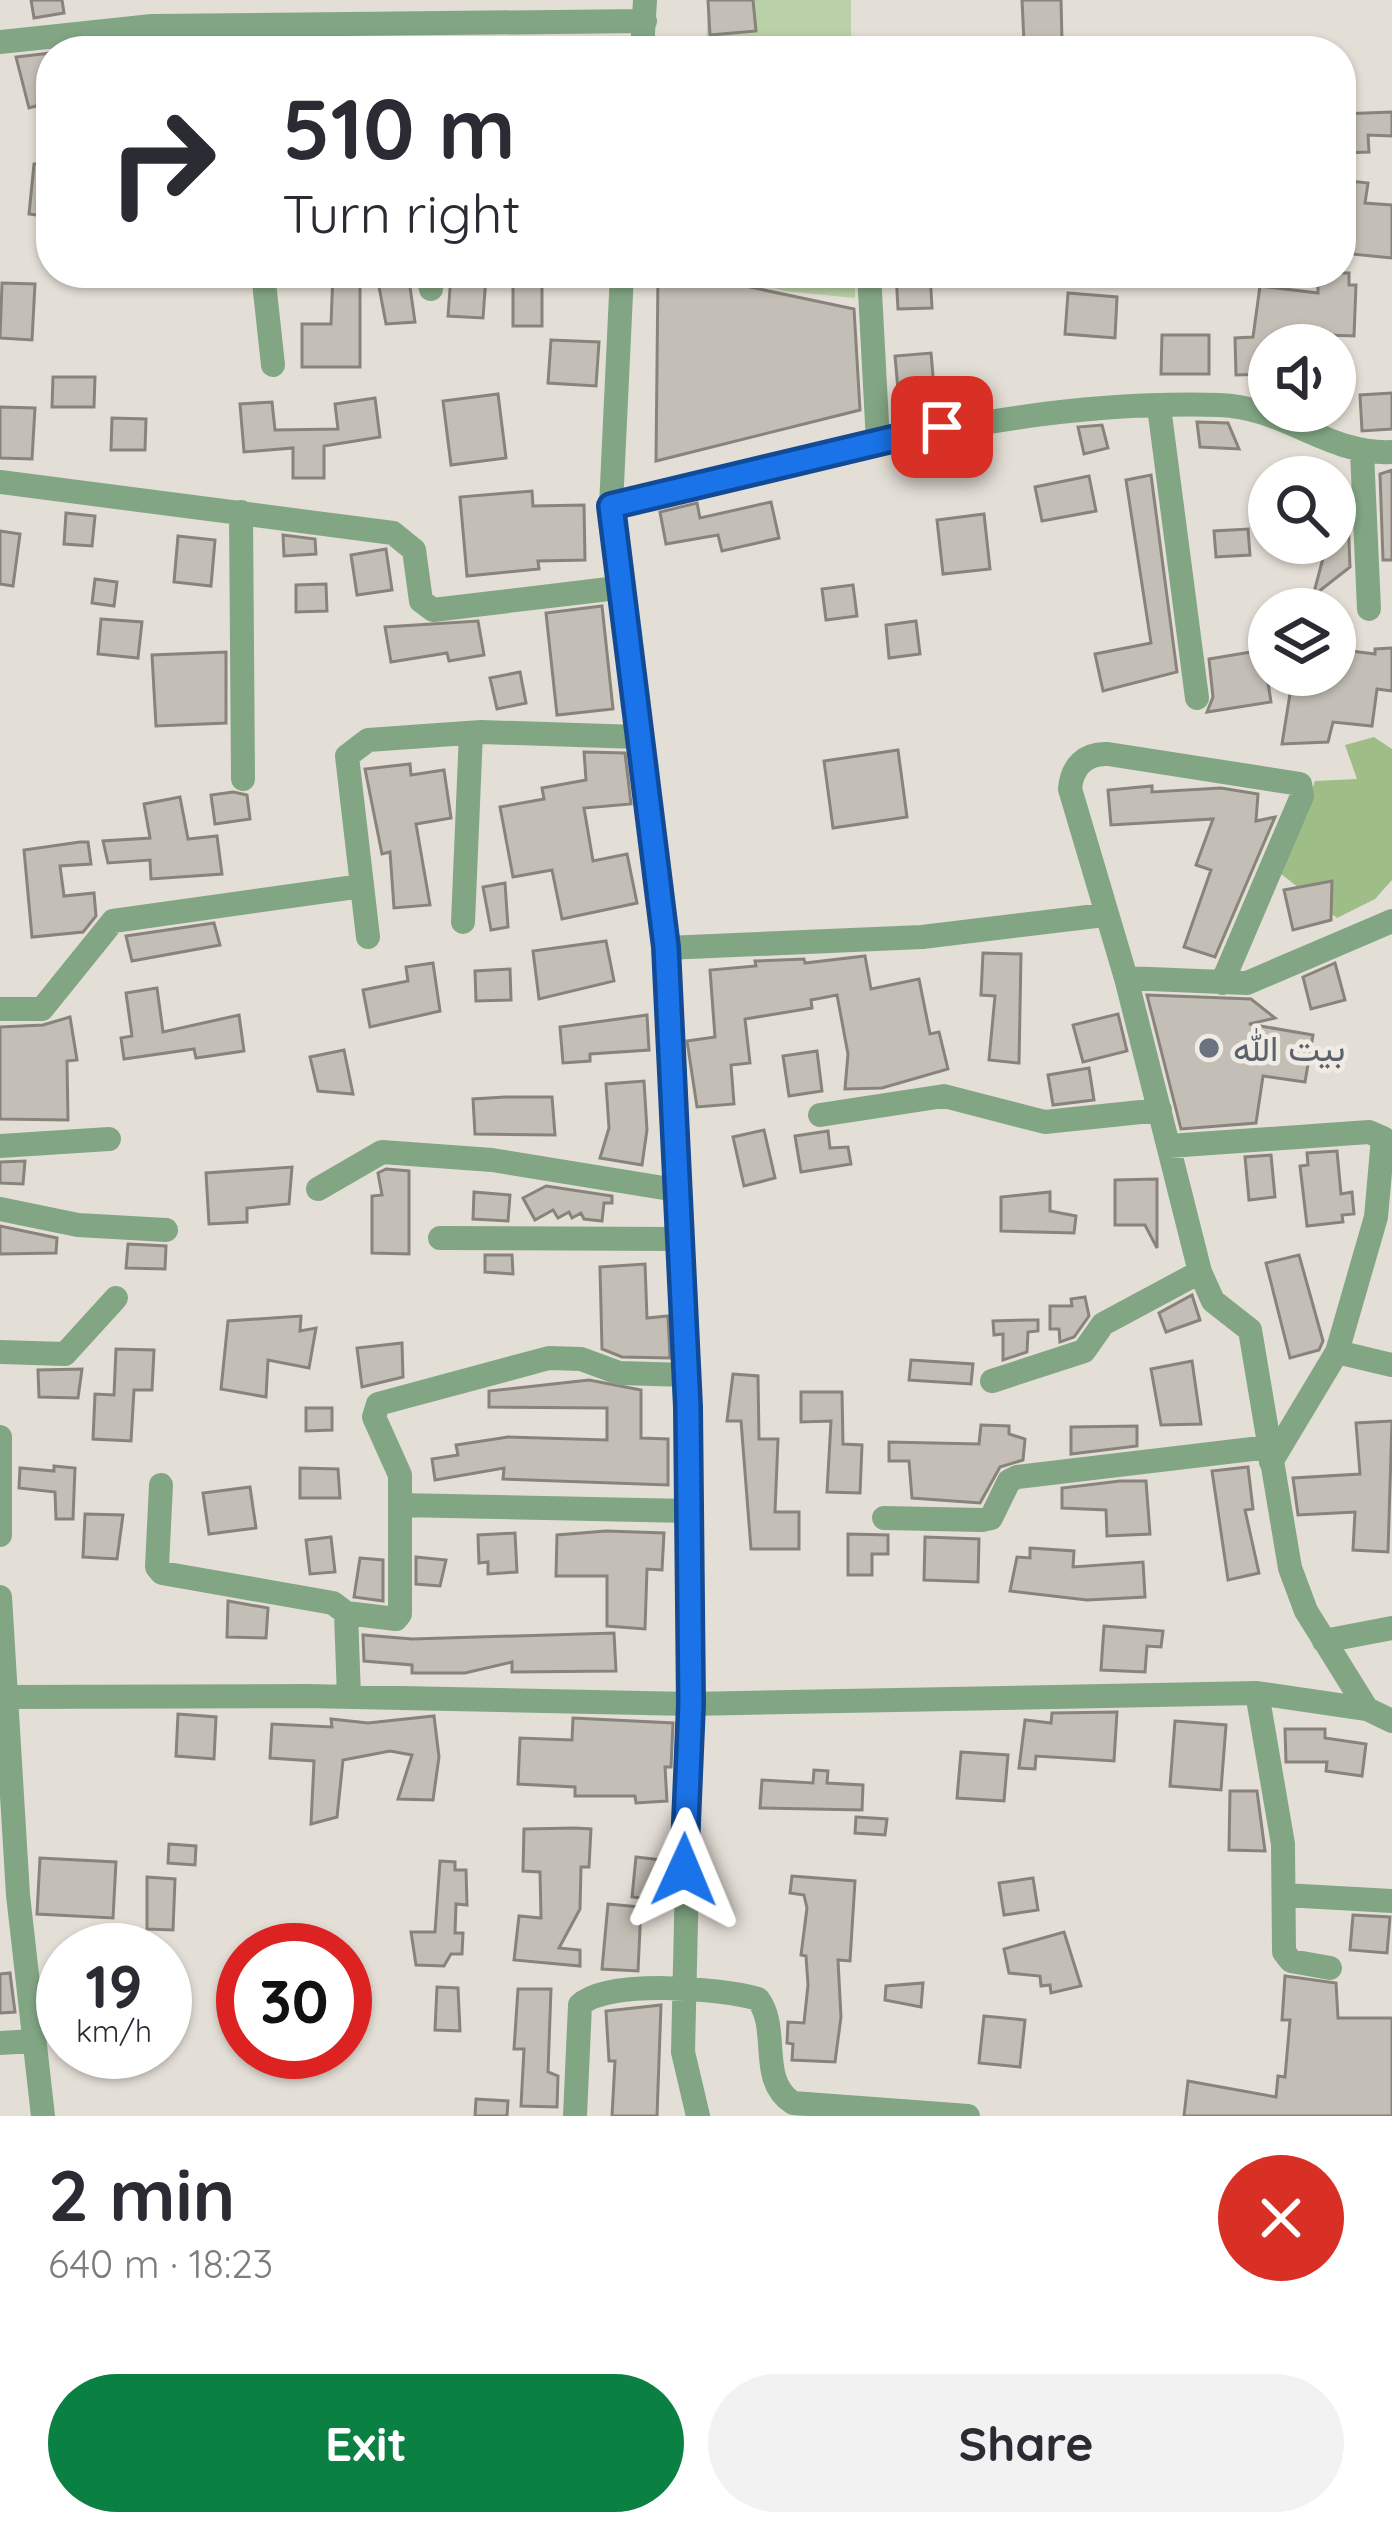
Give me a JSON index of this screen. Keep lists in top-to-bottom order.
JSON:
{
  "places": ["بيت الله"],
  "page": {
    "turn": ["510 m", "Turn right"],
    "speed": "19 km/h",
    "limit": "30",
    "heading": ["2 min", "640 m · 18:23"],
    "buttons": ["Exit", "Share"]
  }
}
